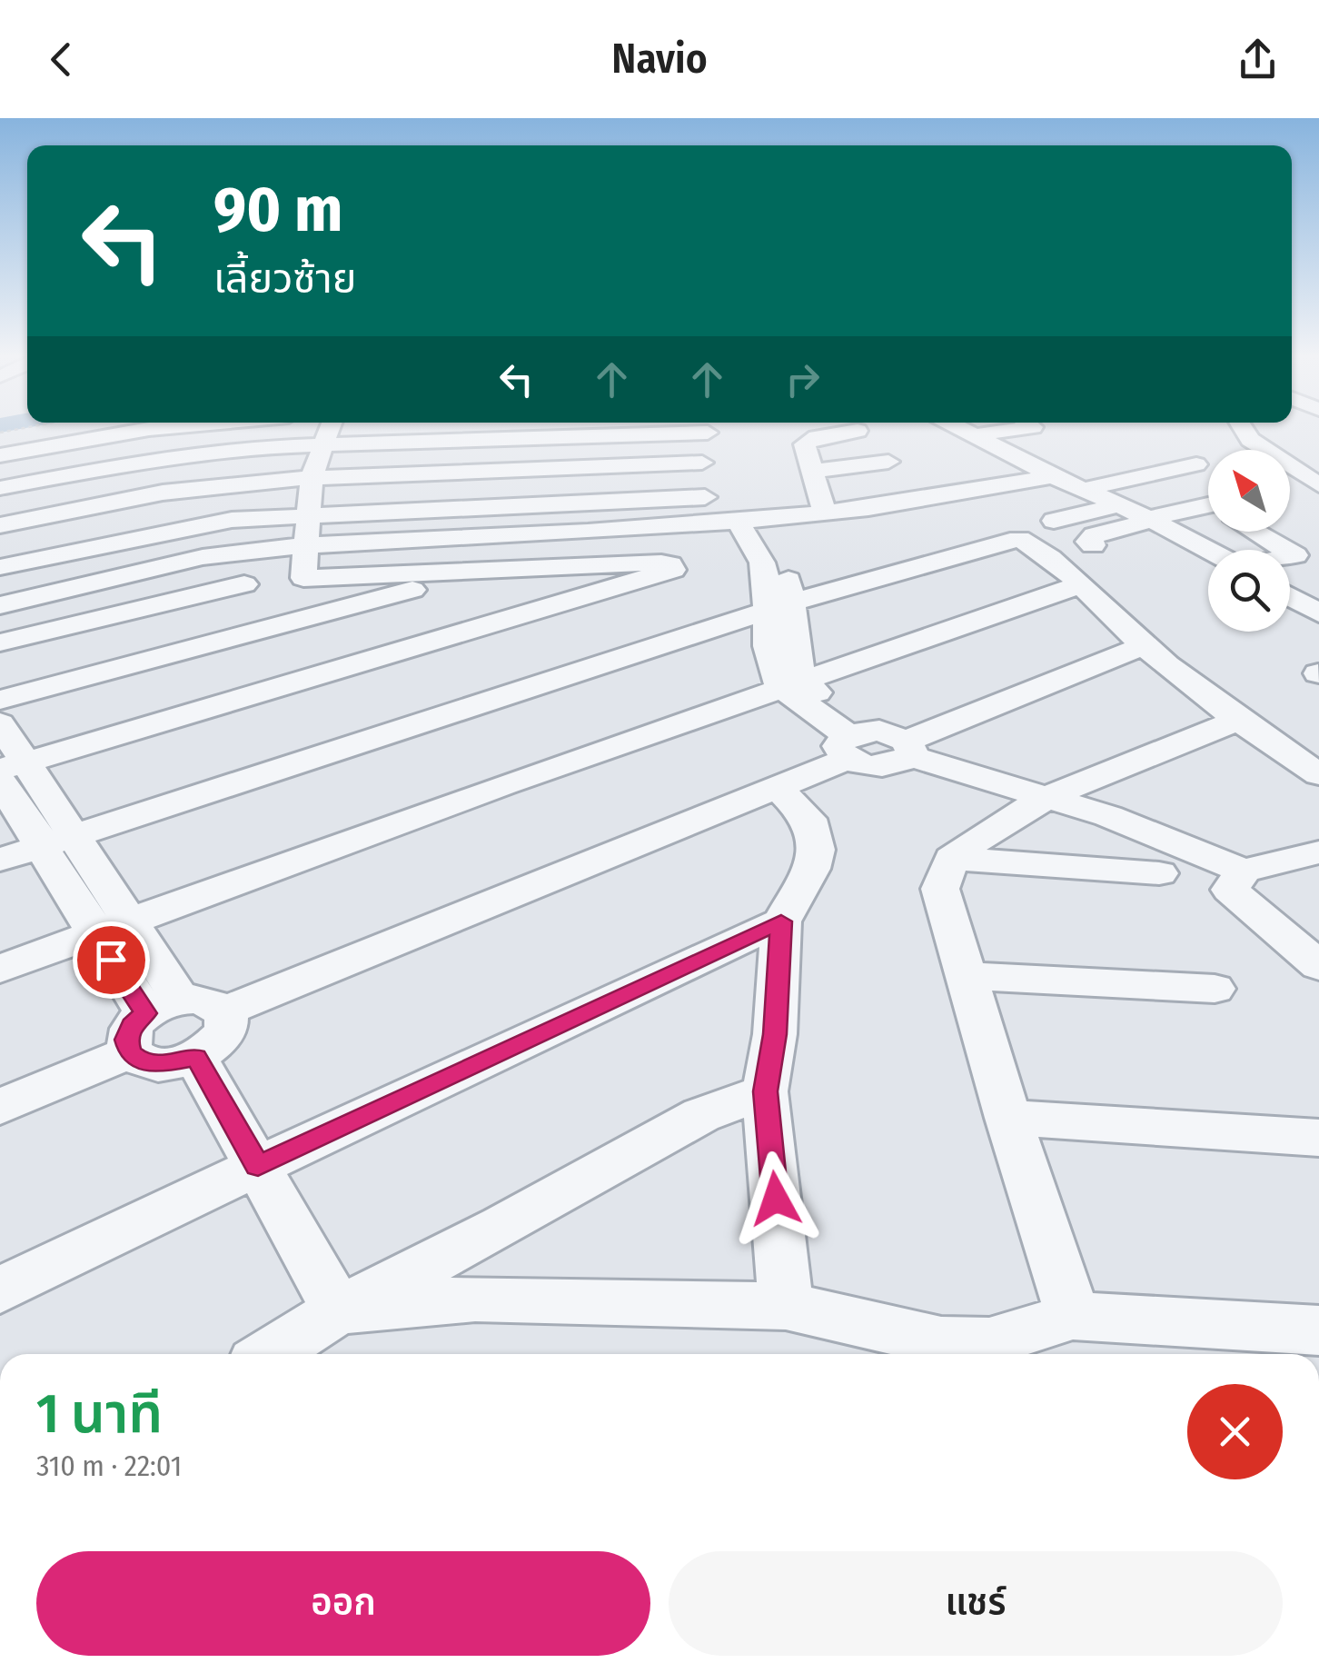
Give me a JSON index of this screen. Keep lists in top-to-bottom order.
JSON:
{
  "north": "top left",
  "page": {
    "header": "Navio",
    "turn": ["90 m", "เลี้ยวซ้าย"],
    "heading": ["1 นาที", "310 m · 22:01"],
    "buttons": ["ออก", "แชร์"]
  }
}
